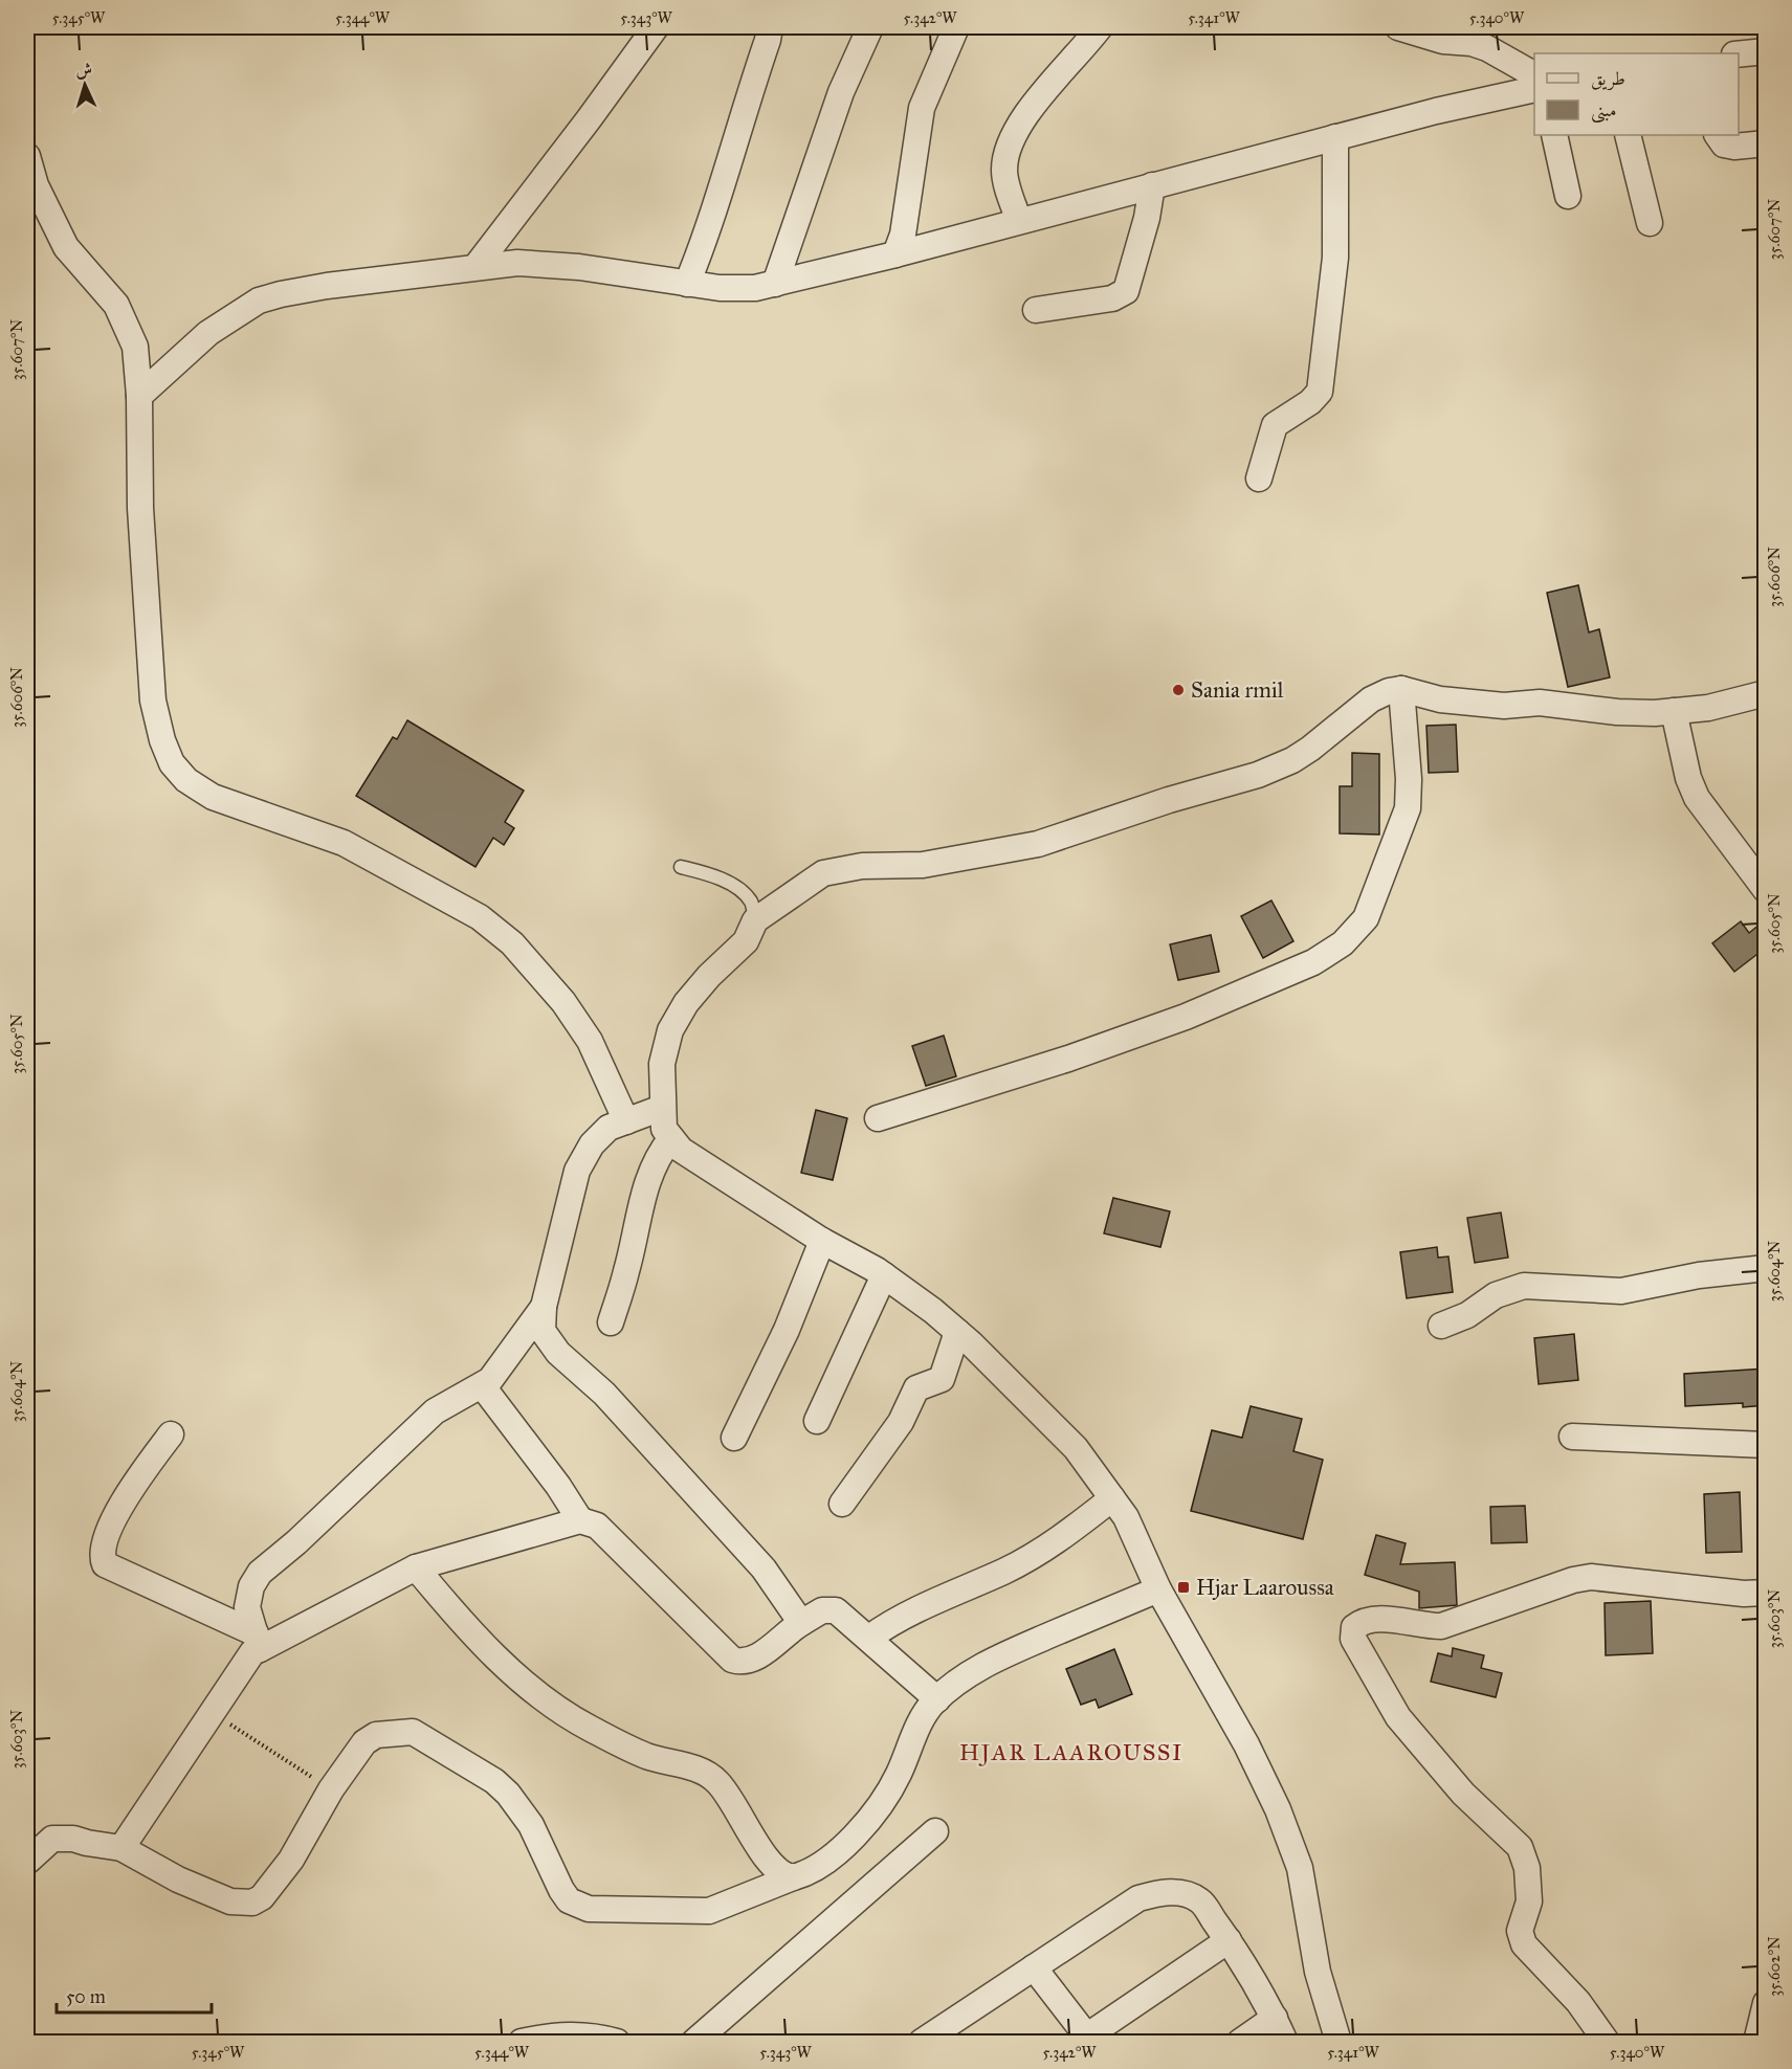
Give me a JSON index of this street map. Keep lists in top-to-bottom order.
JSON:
{
  "districts": ["HJAR LAAROUSSI"],
  "places": {
    "other": ["Sania rmil"],
    "transit": ["Hjar Laaroussa"]
  },
  "legend": ["طريق", "مبنى"],
  "scale_bar": "50 m",
  "north": "top",
  "coordinates": [
    "5.345°W",
    "5.344°W",
    "5.343°W",
    "5.342°W",
    "5.341°W",
    "5.340°W",
    "35.607°N",
    "35.606°N",
    "35.605°N",
    "35.604°N",
    "35.603°N",
    "35.602°N"
  ]
}
